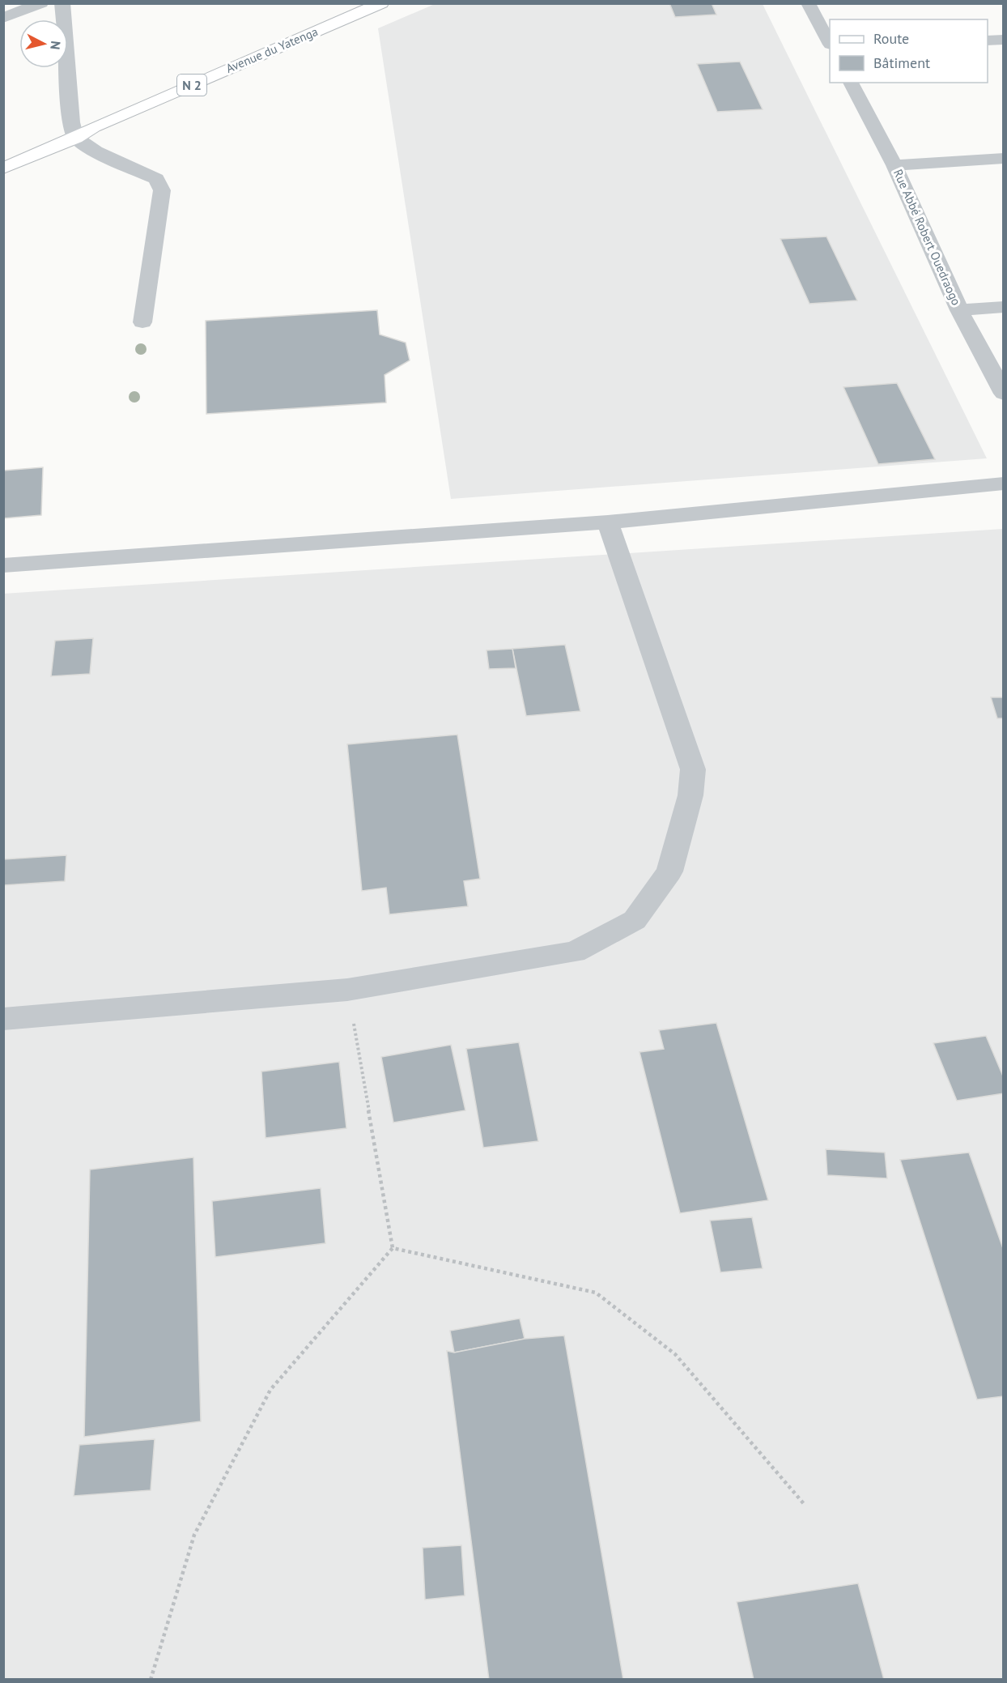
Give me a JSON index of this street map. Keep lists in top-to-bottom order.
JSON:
{
  "streets": {
    "main road": ["Avenue du Yatenga", "N 2"],
    "street": ["Rue Abbé Robert Ouedraogo"]
  },
  "legend": ["Route", "Bâtiment"],
  "north": "right"
}
